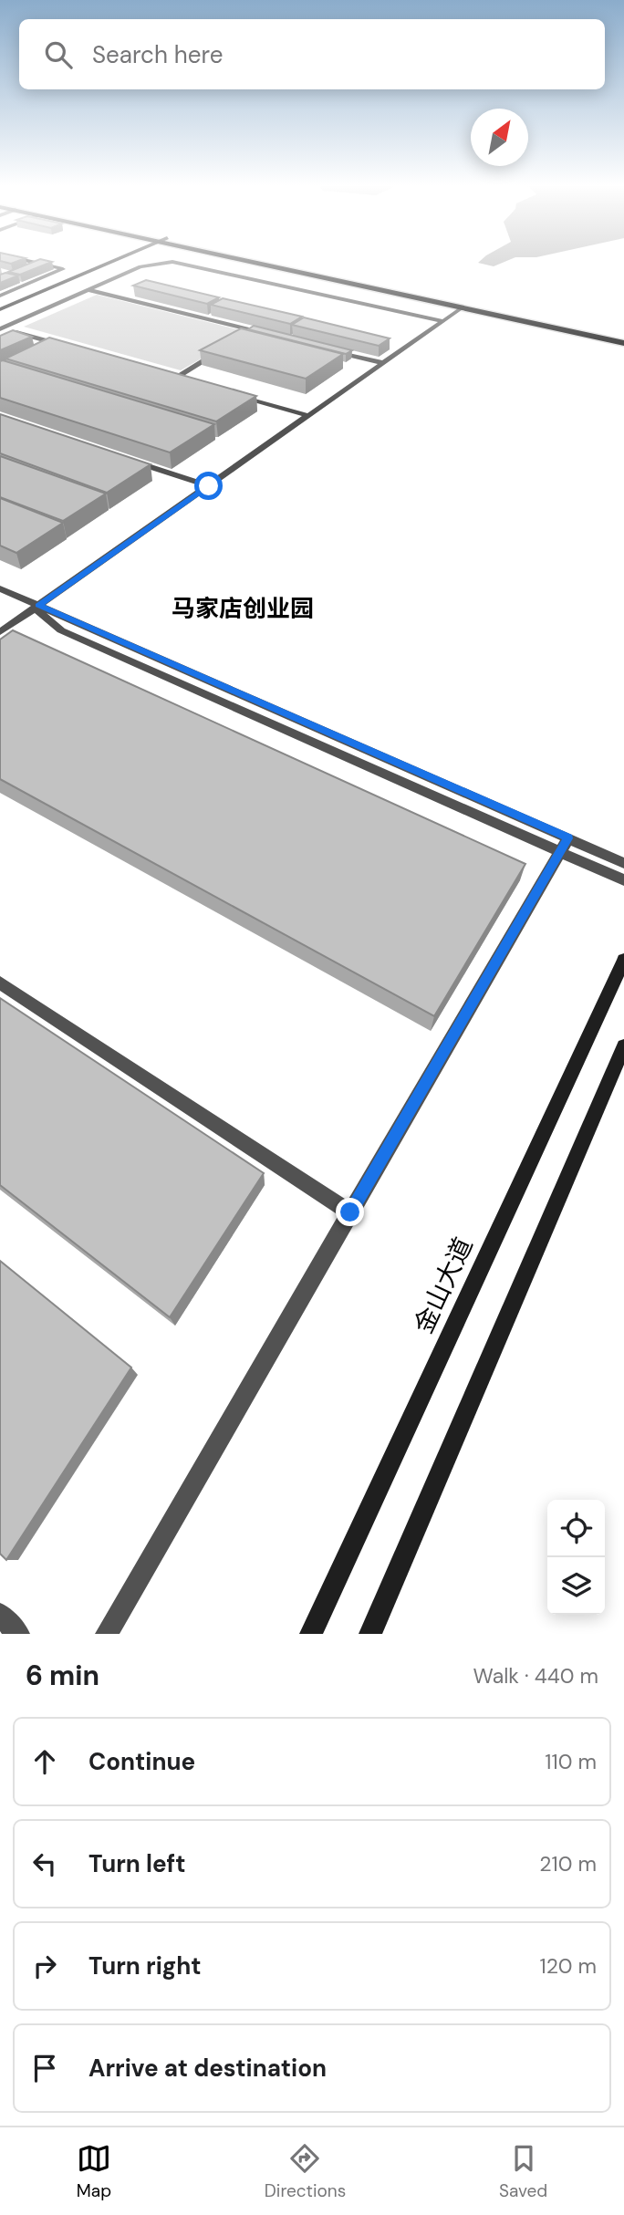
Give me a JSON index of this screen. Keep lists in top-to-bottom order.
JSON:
{
  "streets": {
    "street": ["金山大道"]
  },
  "districts": ["马家店创业园"],
  "north": "top right",
  "page": {
    "search": "Search here",
    "heading": ["6 min", "Walk · 440 m"],
    "list": [
      ["Continue", "110 m"],
      ["Turn left", "210 m"],
      ["Turn right", "120 m"],
      "Arrive at destination"
    ],
    "nav": ["Map", "Directions", "Saved"]
  }
}
